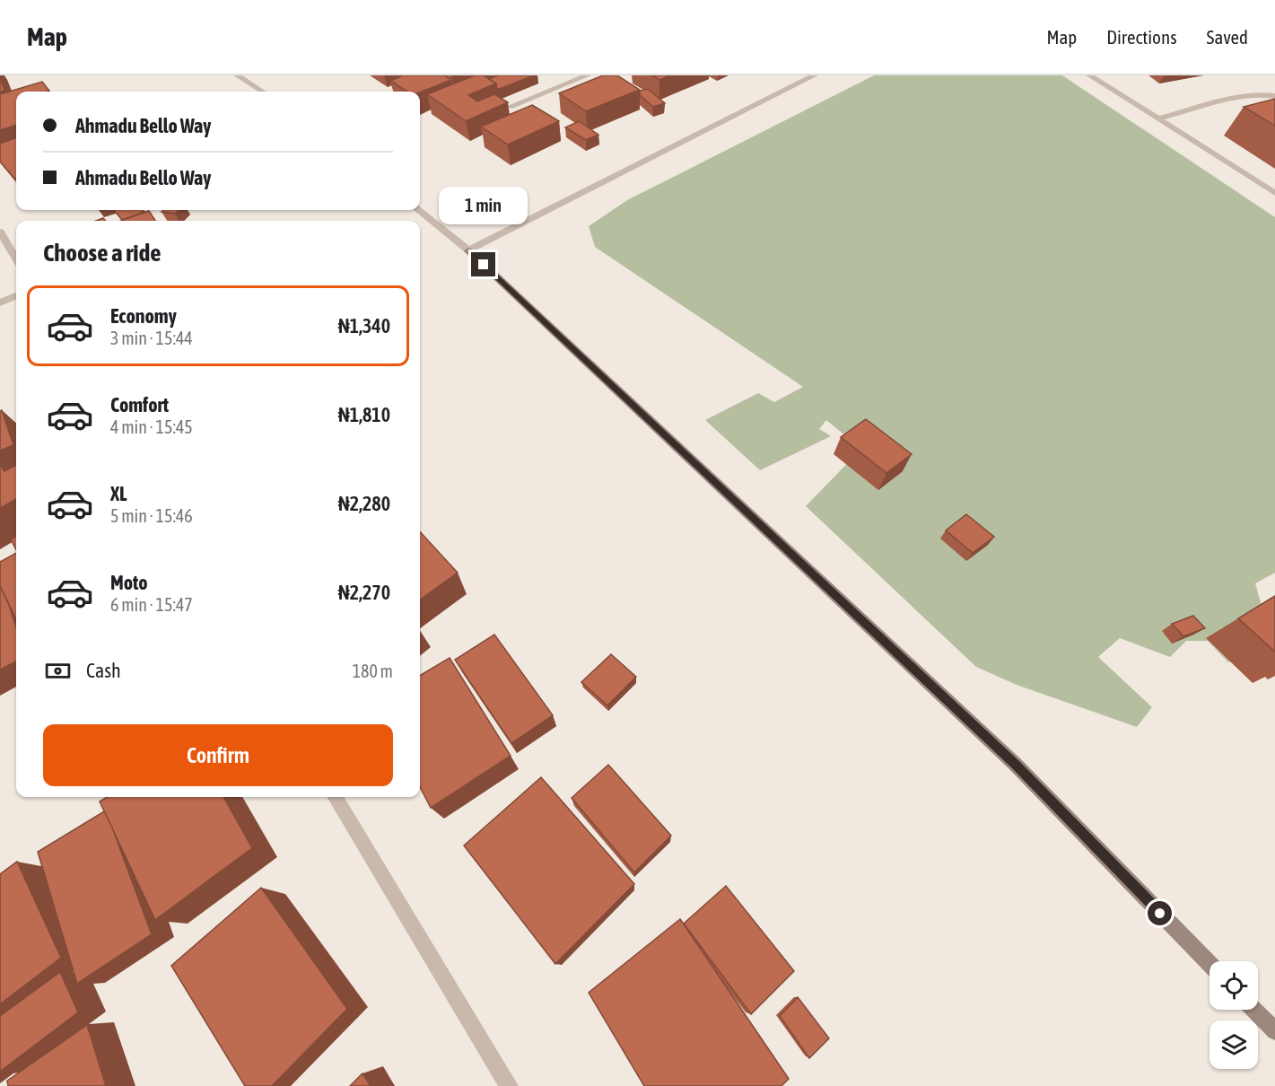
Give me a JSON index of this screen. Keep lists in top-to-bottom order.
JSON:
{
  "page": {
    "header": "Map",
    "nav": ["Map", "Directions", "Saved"],
    "banner": ["Ahmadu Bello Way", "Ahmadu Bello Way"],
    "bubble": "1 min",
    "heading": "Choose a ride",
    "list": [
      {
        "name": "Economy",
        "note": "3 min · 15:44",
        "value": "₦1,340"
      },
      {
        "name": "Comfort",
        "note": "4 min · 15:45",
        "value": "₦1,810"
      },
      {
        "name": "XL",
        "note": "5 min · 15:46",
        "value": "₦2,280"
      },
      {
        "name": "Moto",
        "note": "6 min · 15:47",
        "value": "₦2,270"
      }
    ],
    "pay": ["Cash", "180 m"],
    "buttons": "Confirm"
  }
}
